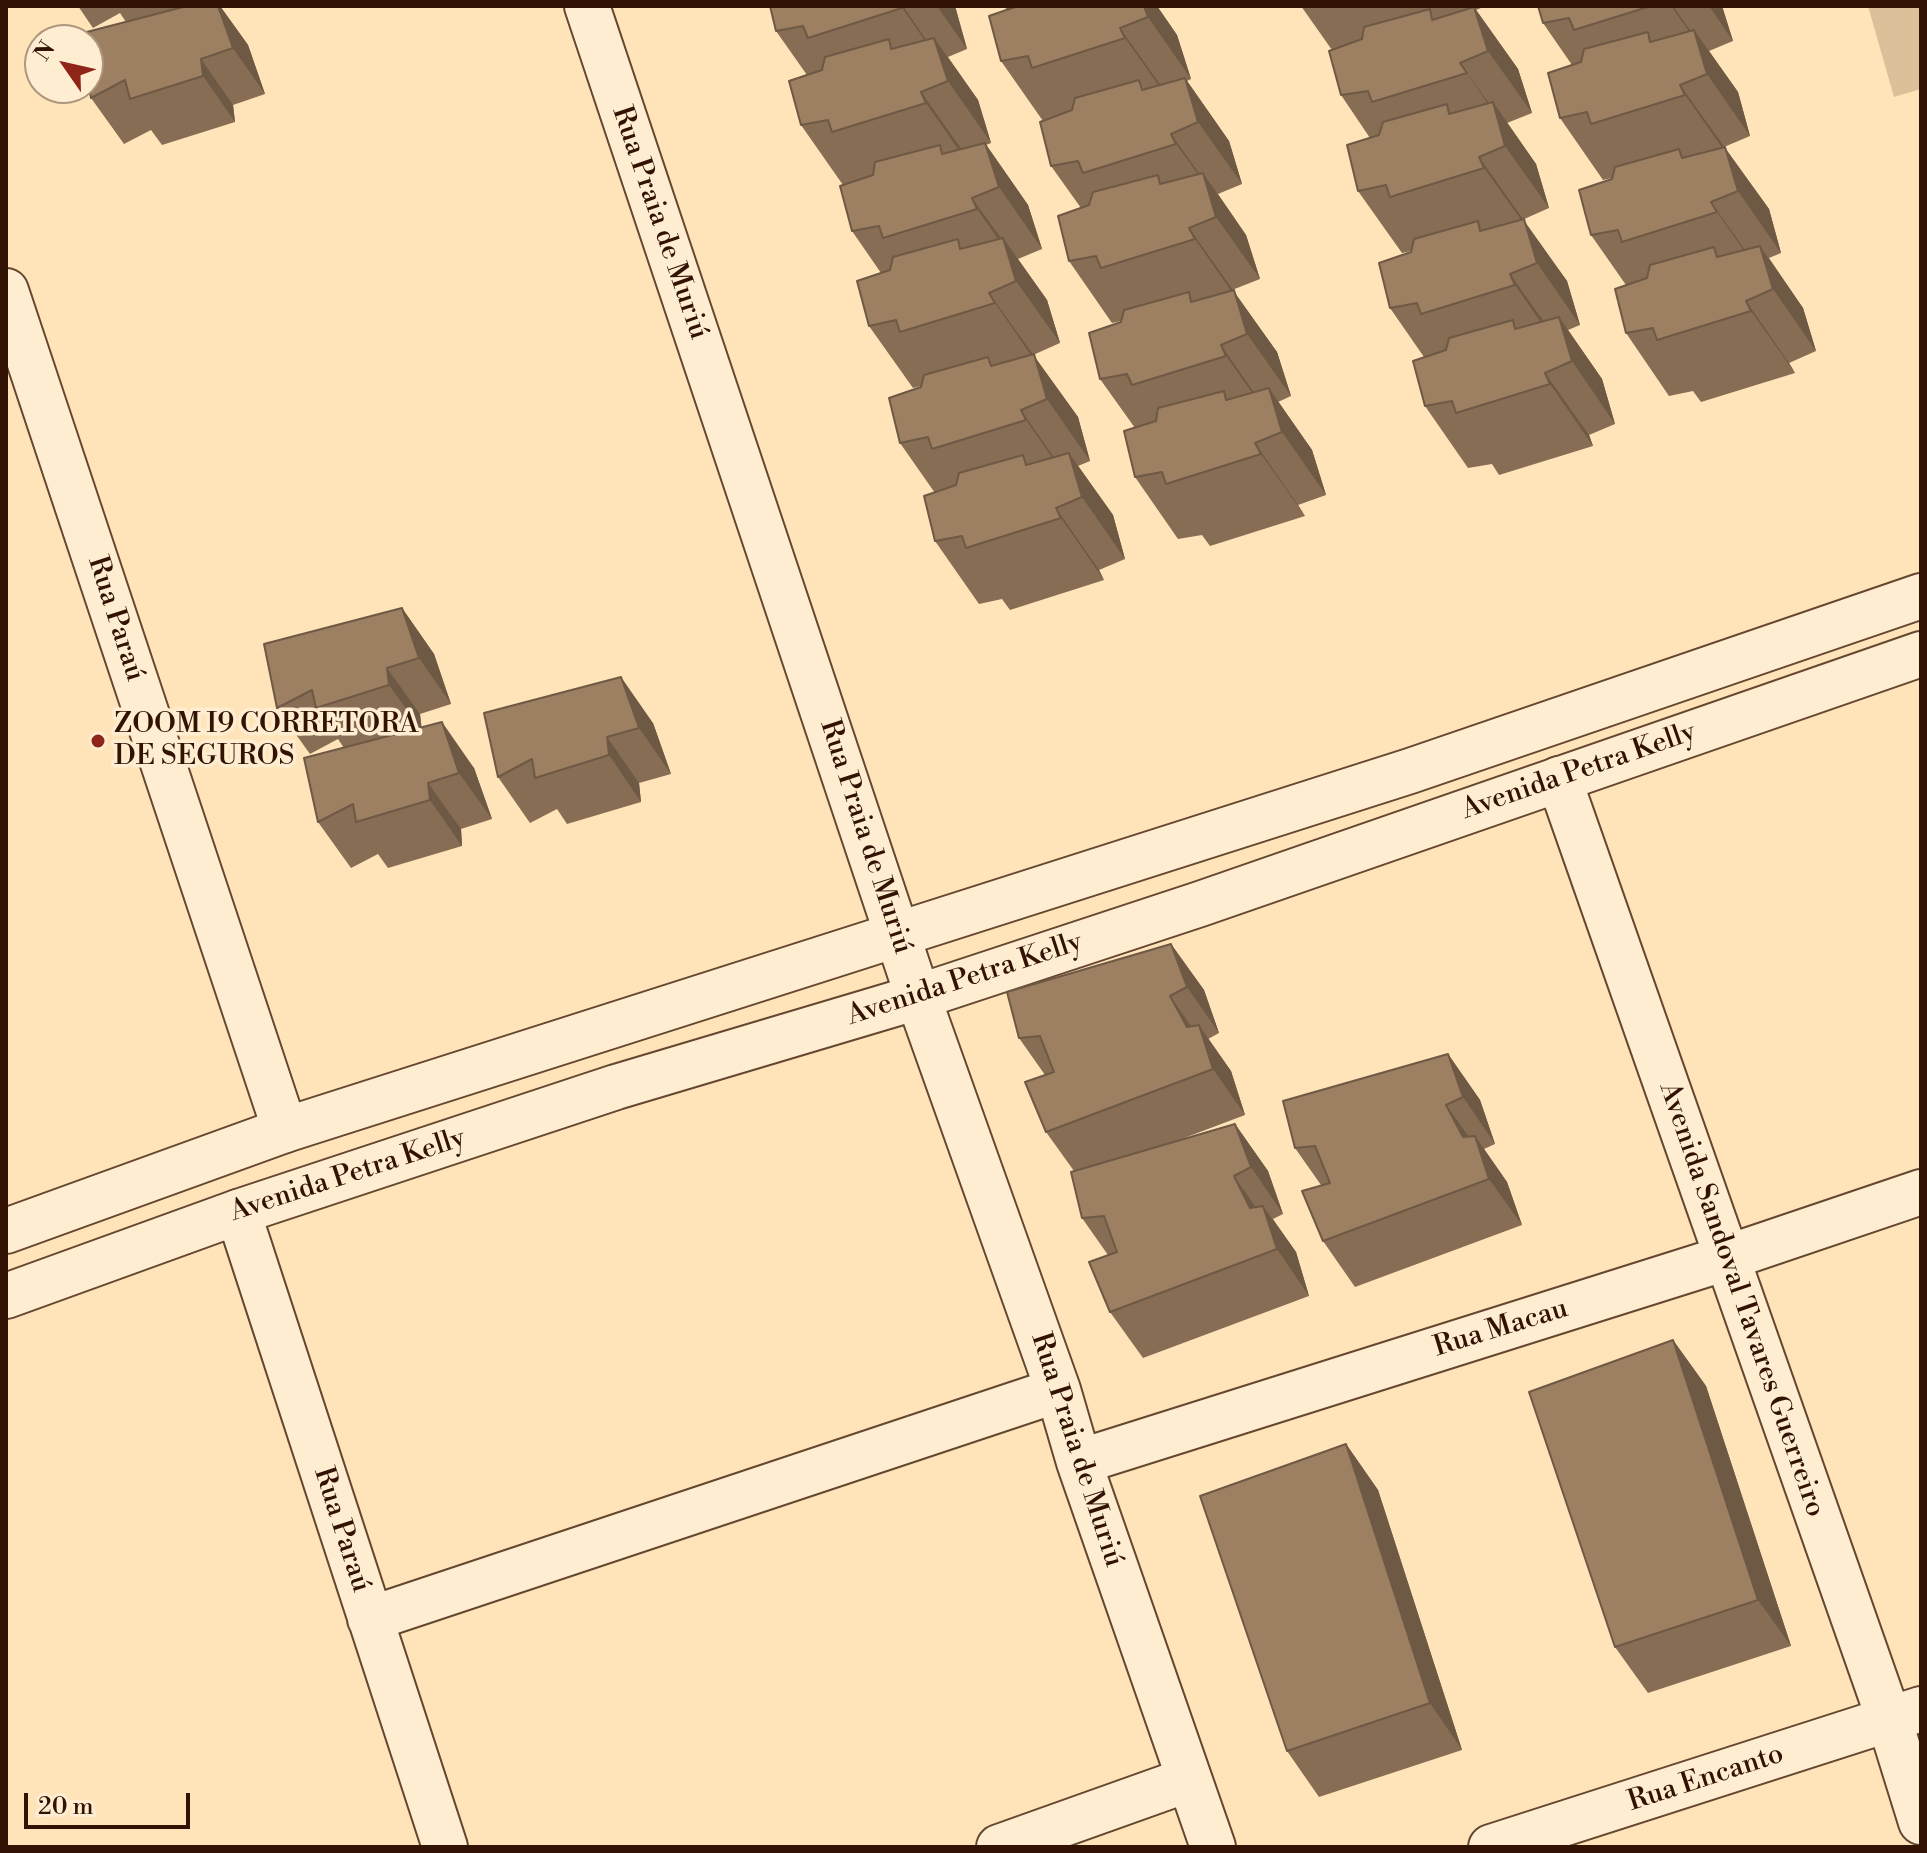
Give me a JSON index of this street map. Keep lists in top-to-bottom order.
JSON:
{
  "streets": {
    "street": [
      "Rua Praia de Muriú",
      "Rua Paraú",
      "Avenida Petra Kelly",
      "Avenida Sandoval Tavares Guerreiro",
      "Rua Macau",
      "Rua Encanto"
    ]
  },
  "crossings": [
    ["Rua Praia de Muriú", "Avenida Petra Kelly"],
    ["Rua Praia de Muriú", "Rua Macau"],
    ["Rua Paraú", "Avenida Petra Kelly"],
    ["Avenida Petra Kelly", "Avenida Sandoval Tavares Guerreiro"],
    ["Avenida Sandoval Tavares Guerreiro", "Rua Macau"],
    ["Avenida Sandoval Tavares Guerreiro", "Rua Encanto"]
  ],
  "places": ["ZOOM I9 CORRETORA DE SEGUROS"],
  "scale_bar": "20 m",
  "north": "top left"
}
